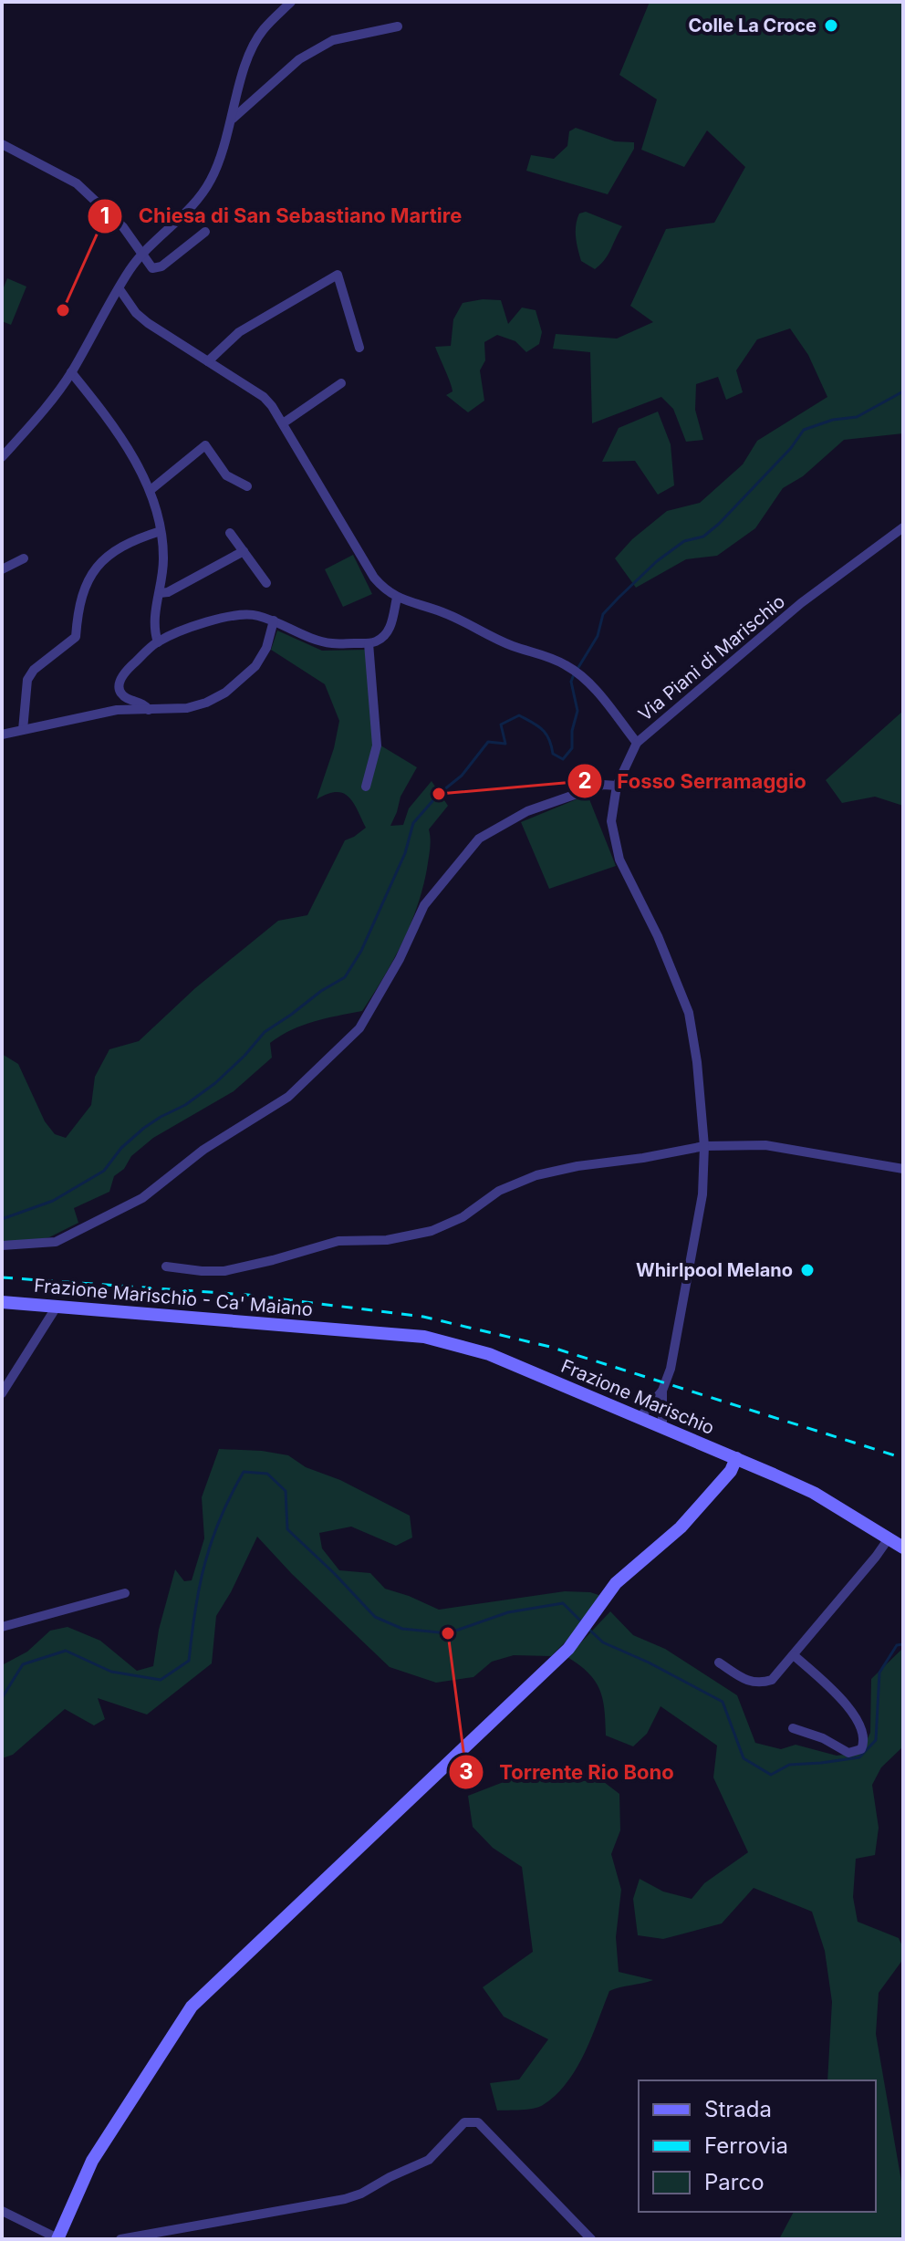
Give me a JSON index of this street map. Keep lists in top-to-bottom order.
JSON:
{
  "streets": {
    "street": ["Via Piani di Marischio", "Frazione Marischio - Ca' Maiano", "Frazione Marischio"]
  },
  "crossings": [
    ["Frazione Marischio - Ca' Maiano", "Frazione Marischio"]
  ],
  "places": [
    "Colle La Croce",
    "Chiesa di San Sebastiano Martire",
    "Fosso Serramaggio",
    "Whirlpool Melano",
    "Torrente Rio Bono"
  ],
  "legend": ["Strada", "Ferrovia", "Parco"]
}
